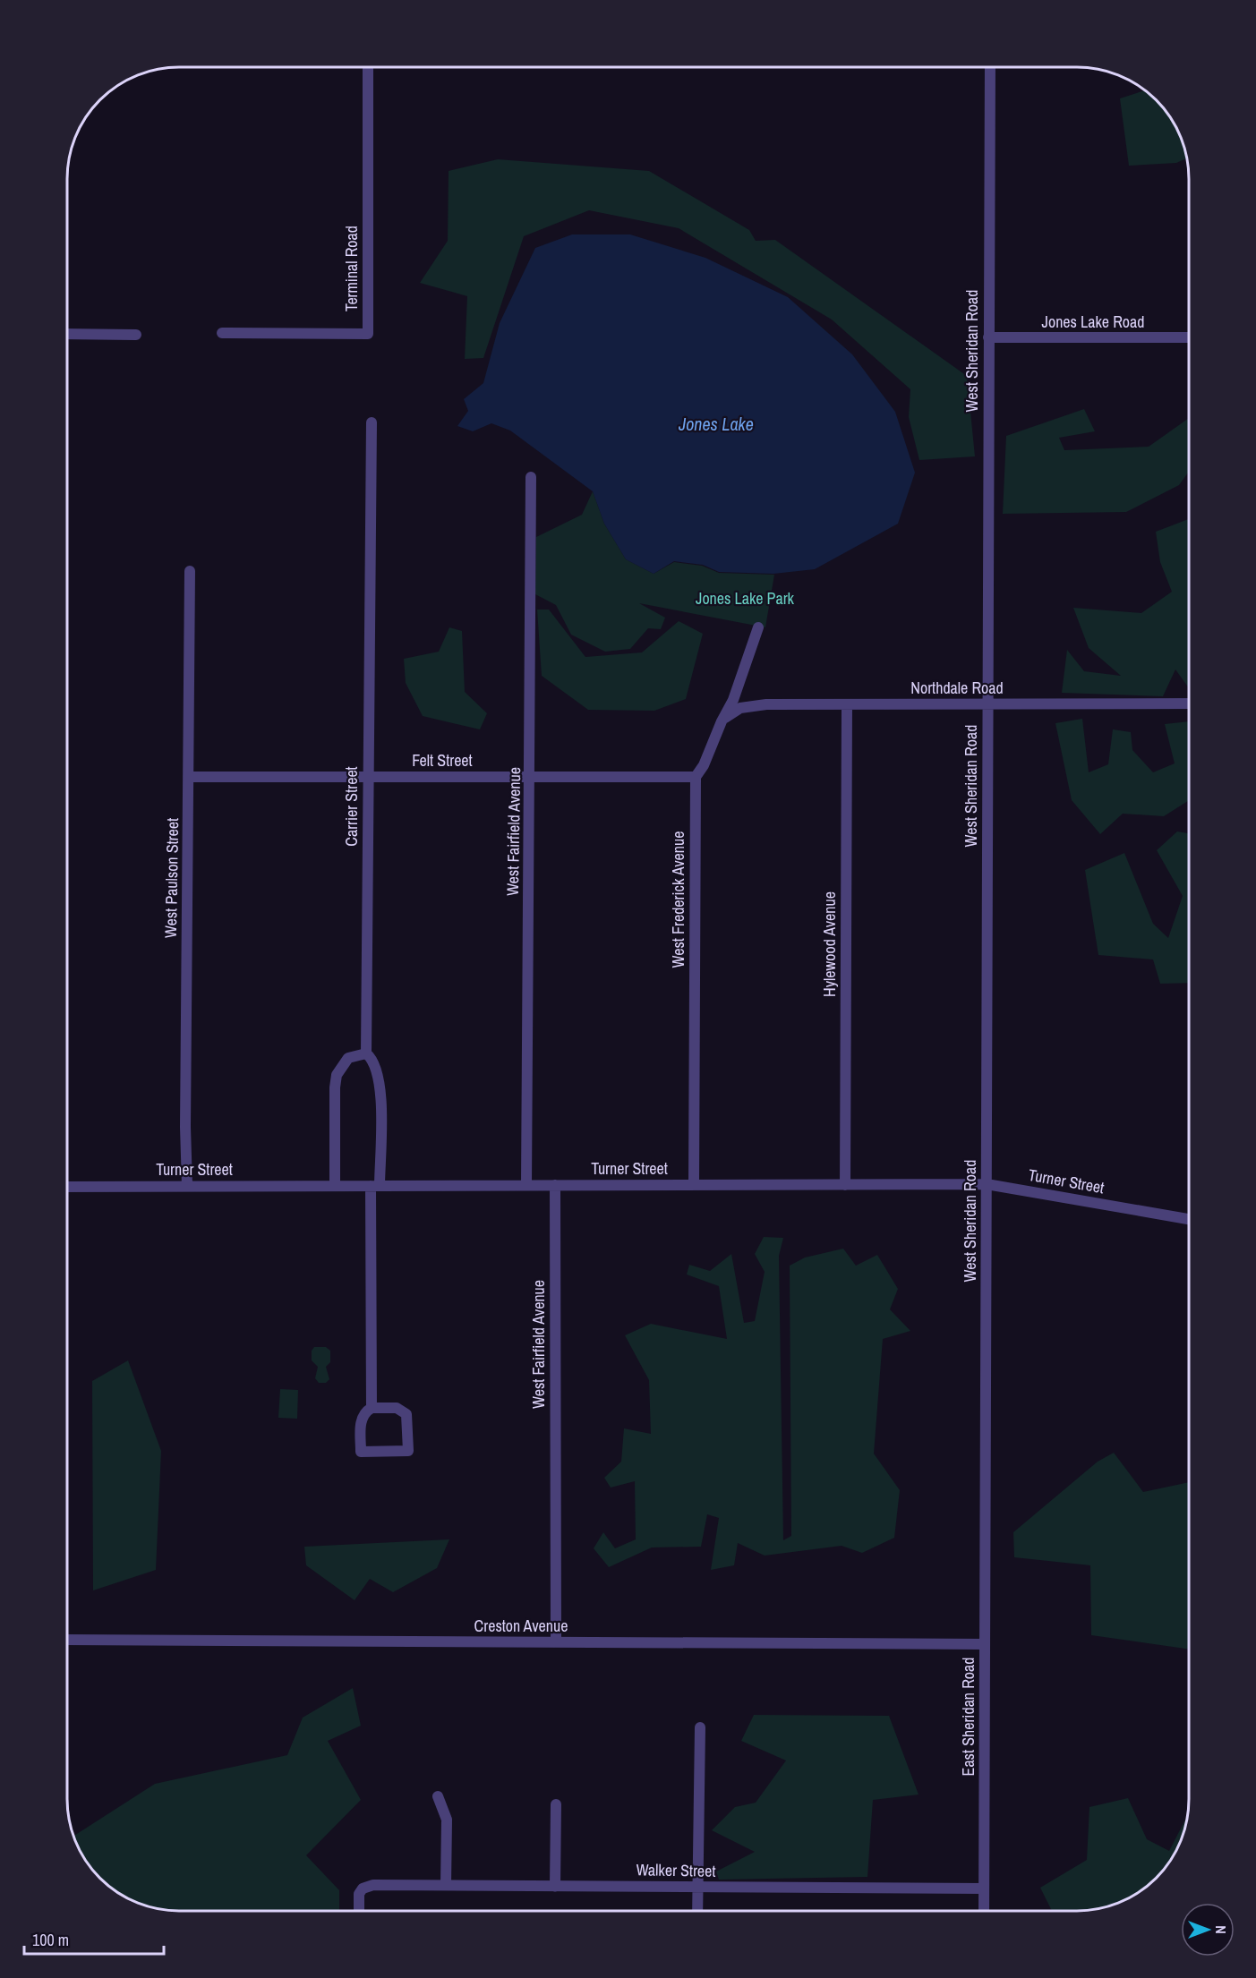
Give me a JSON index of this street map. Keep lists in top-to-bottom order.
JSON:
{
  "streets": {
    "street": [
      "Terminal Road",
      "Jones Lake Road",
      "West Sheridan Road",
      "Northdale Road",
      "Felt Street",
      "Carrier Street",
      "West Fairfield Avenue",
      "West Paulson Street",
      "West Frederick Avenue",
      "Hylewood Avenue",
      "Turner Street",
      "Creston Avenue",
      "East Sheridan Road",
      "Walker Street"
    ]
  },
  "crossings": [
    ["Jones Lake Road", "West Sheridan Road"],
    ["West Sheridan Road", "Northdale Road"],
    ["West Sheridan Road", "Turner Street"],
    ["West Sheridan Road", "East Sheridan Road"],
    ["Northdale Road", "West Frederick Avenue"],
    ["Northdale Road", "Hylewood Avenue"],
    ["Felt Street", "Carrier Street"],
    ["Felt Street", "West Fairfield Avenue"],
    ["Felt Street", "West Paulson Street"],
    ["Felt Street", "West Frederick Avenue"],
    ["Carrier Street", "Turner Street"],
    ["West Fairfield Avenue", "Turner Street"],
    ["West Fairfield Avenue", "Creston Avenue"],
    ["West Paulson Street", "Turner Street"],
    ["West Frederick Avenue", "Turner Street"],
    ["Hylewood Avenue", "Turner Street"],
    ["Creston Avenue", "East Sheridan Road"],
    ["East Sheridan Road", "Walker Street"]
  ],
  "water": ["Jones Lake"],
  "parks": ["Jones Lake Park"],
  "scale_bar": "100 m",
  "north": "right"
}
